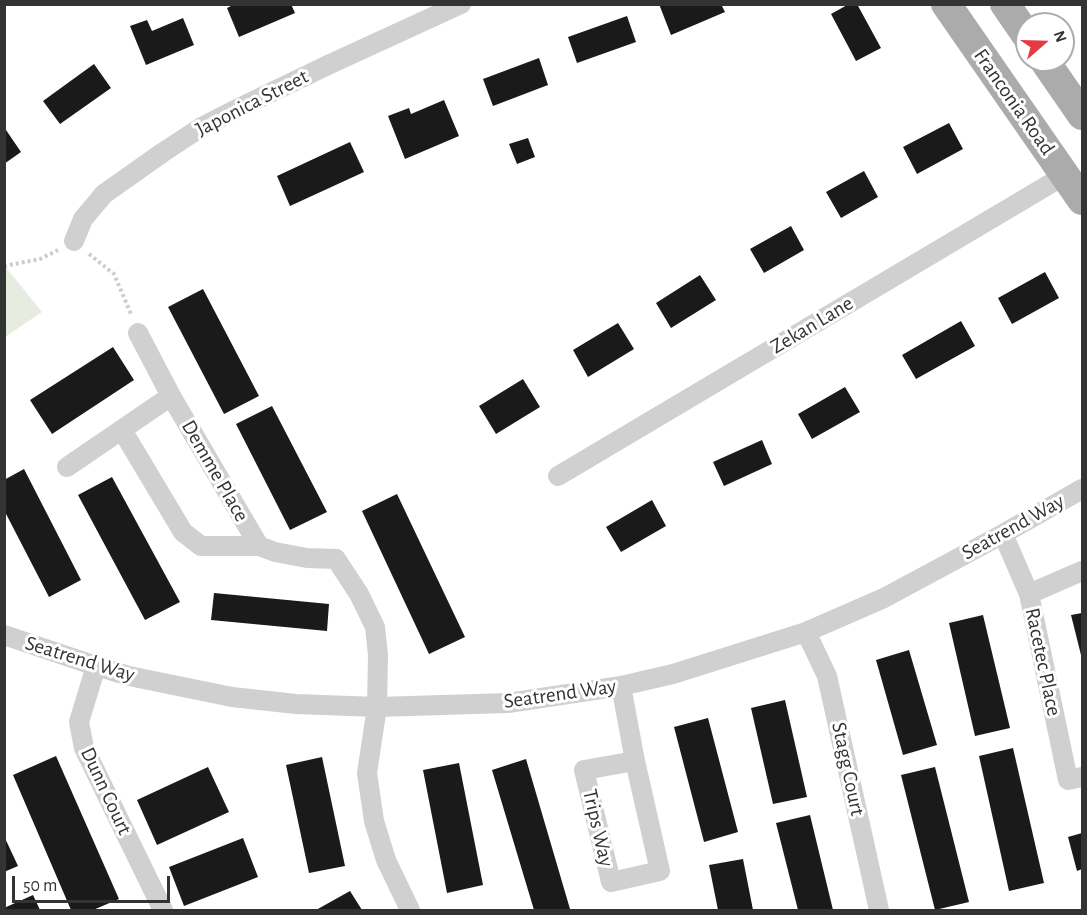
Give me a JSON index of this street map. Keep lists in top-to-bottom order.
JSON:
{
  "streets": {
    "main road": ["Franconia Road"],
    "street": [
      "Japonica Street",
      "Zekan Lane",
      "Demme Place",
      "Seatrend Way",
      "Racetec Place",
      "Stagg Court",
      "Dunn Court",
      "Trips Way"
    ]
  },
  "crossings": [
    ["Franconia Road", "Zekan Lane"],
    ["Demme Place", "Seatrend Way"],
    ["Seatrend Way", "Racetec Place"],
    ["Seatrend Way", "Stagg Court"],
    ["Seatrend Way", "Dunn Court"],
    ["Seatrend Way", "Trips Way"]
  ],
  "scale_bar": "50 m",
  "north": "right"
}
